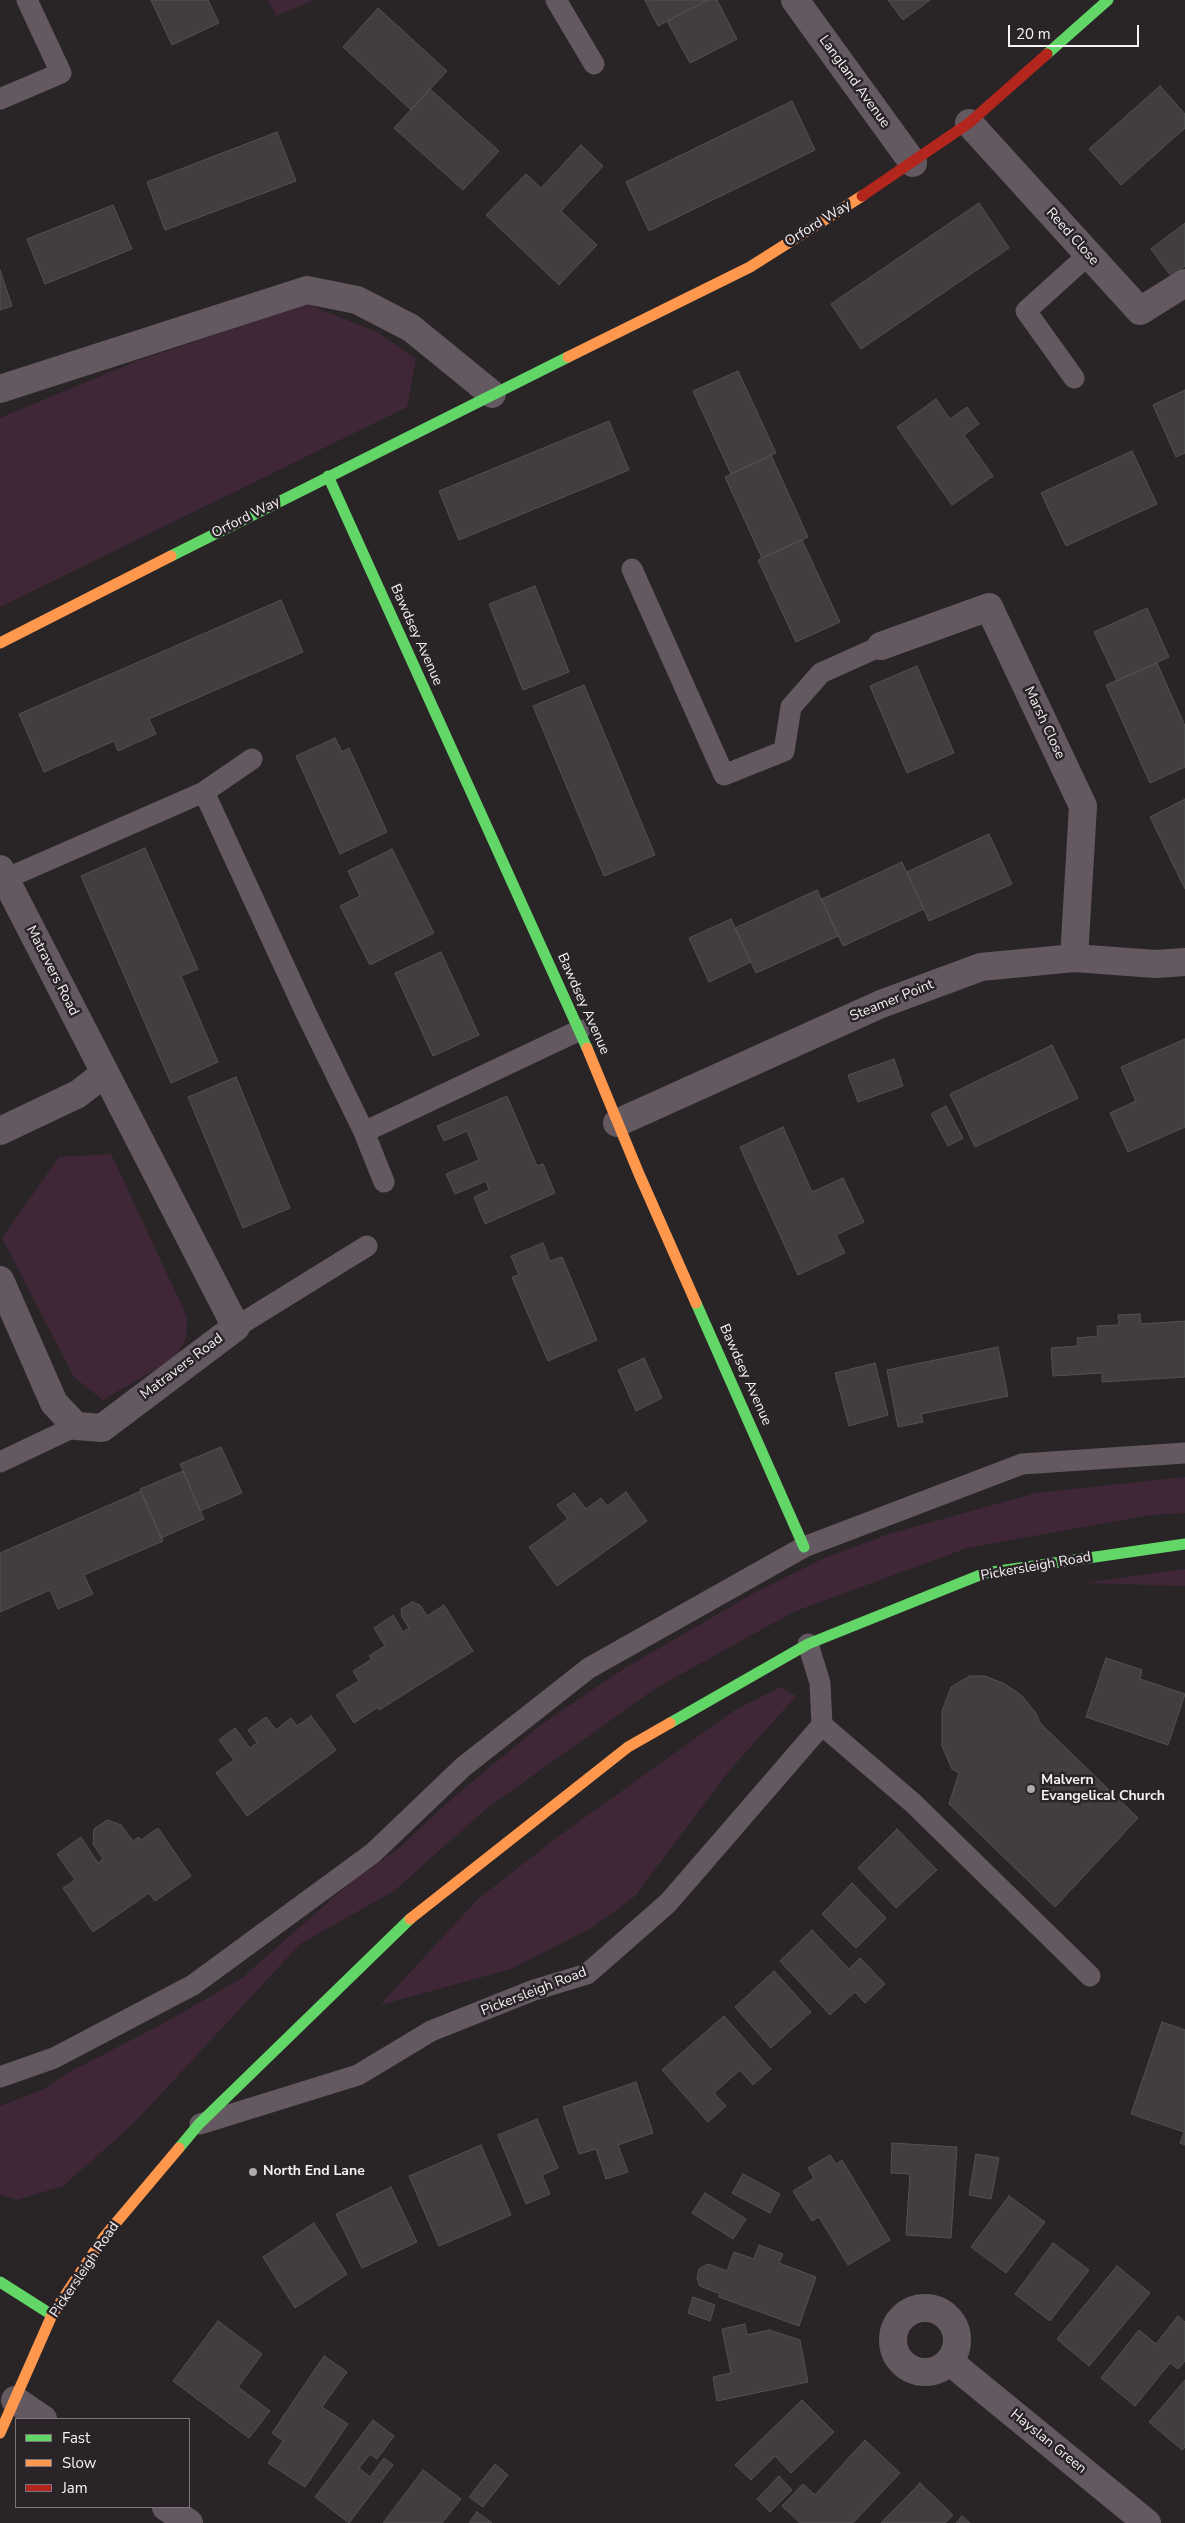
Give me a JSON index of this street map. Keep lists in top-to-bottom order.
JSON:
{
  "streets": {
    "street": [
      "Langland Avenue",
      "Orford Way",
      "Reed Close",
      "Bawdsey Avenue",
      "Marsh Close",
      "Matravers Road",
      "Steamer Point",
      "Pickersleigh Road",
      "Hayslan Green"
    ]
  },
  "crossings": [
    ["Langland Avenue", "Orford Way"],
    ["Orford Way", "Reed Close"],
    ["Orford Way", "Bawdsey Avenue"],
    ["Bawdsey Avenue", "Steamer Point"],
    ["Marsh Close", "Steamer Point"]
  ],
  "places": ["Malvern Evangelical Church", "North End Lane"],
  "legend": ["Fast", "Slow", "Jam"],
  "scale_bar": "20 m"
}
